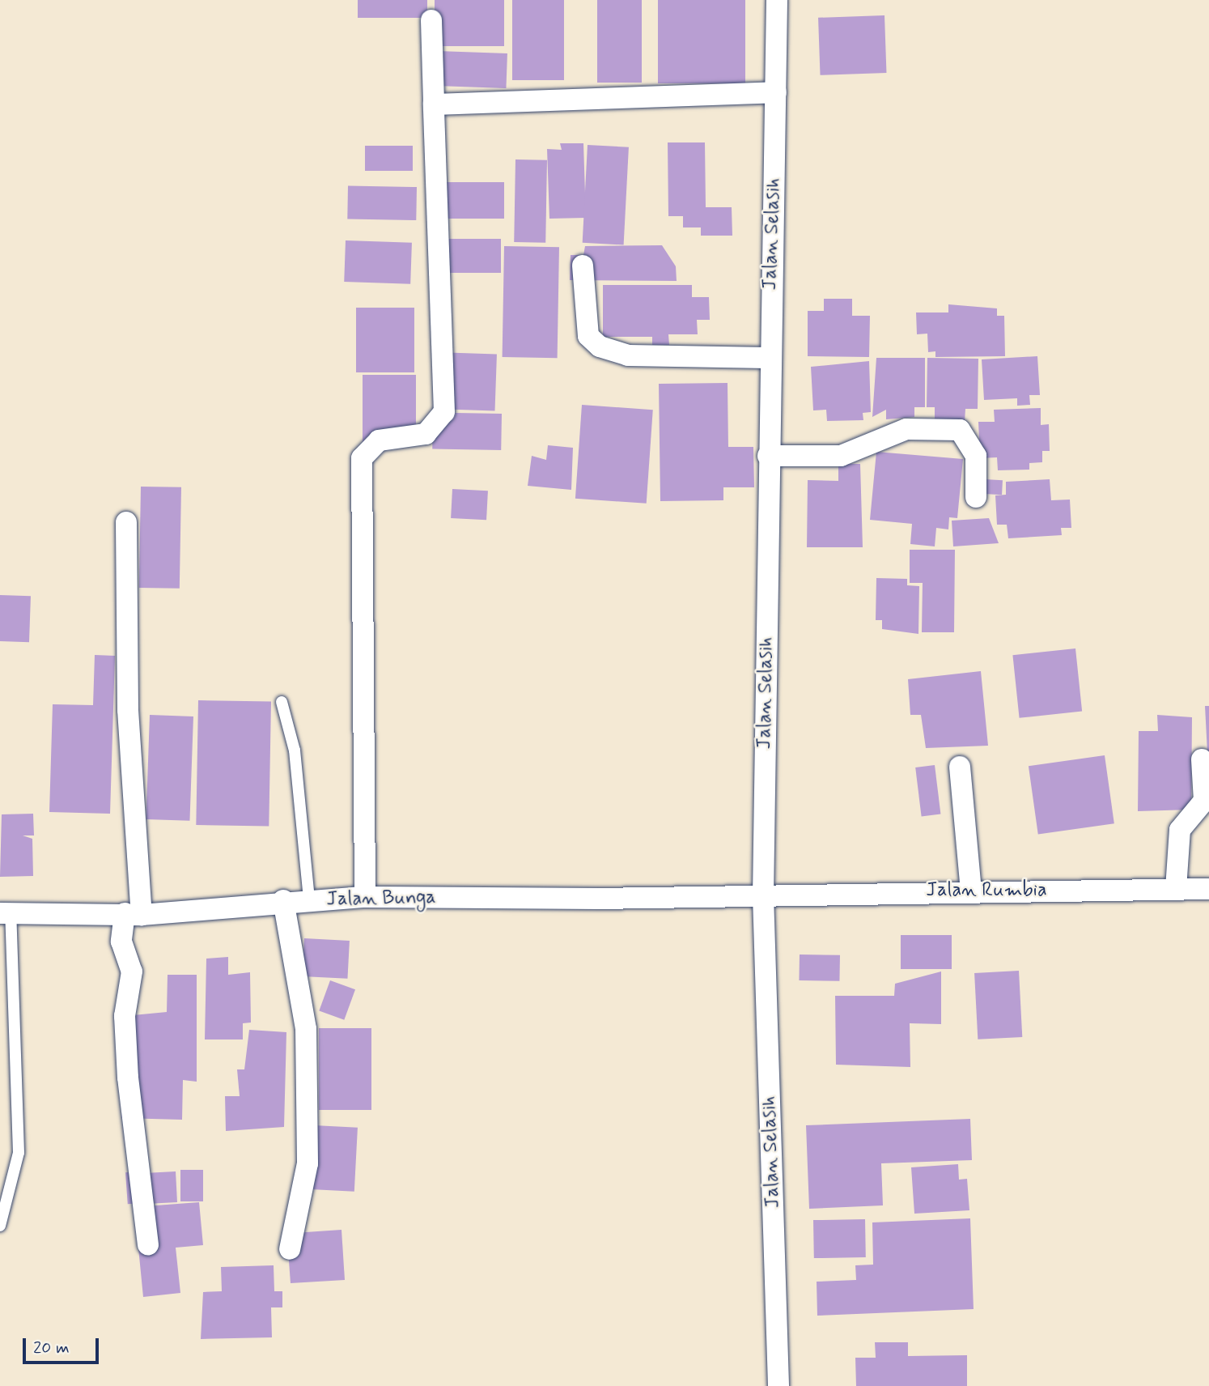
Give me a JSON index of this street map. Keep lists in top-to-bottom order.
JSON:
{
  "streets": {
    "street": ["Jalan Selasih", "Jalan Rumbia", "Jalan Bunga"]
  },
  "crossings": [
    ["Jalan Selasih", "Jalan Rumbia"],
    ["Jalan Selasih", "Jalan Bunga"],
    ["Jalan Rumbia", "Jalan Bunga"]
  ],
  "scale_bar": "20 m"
}
